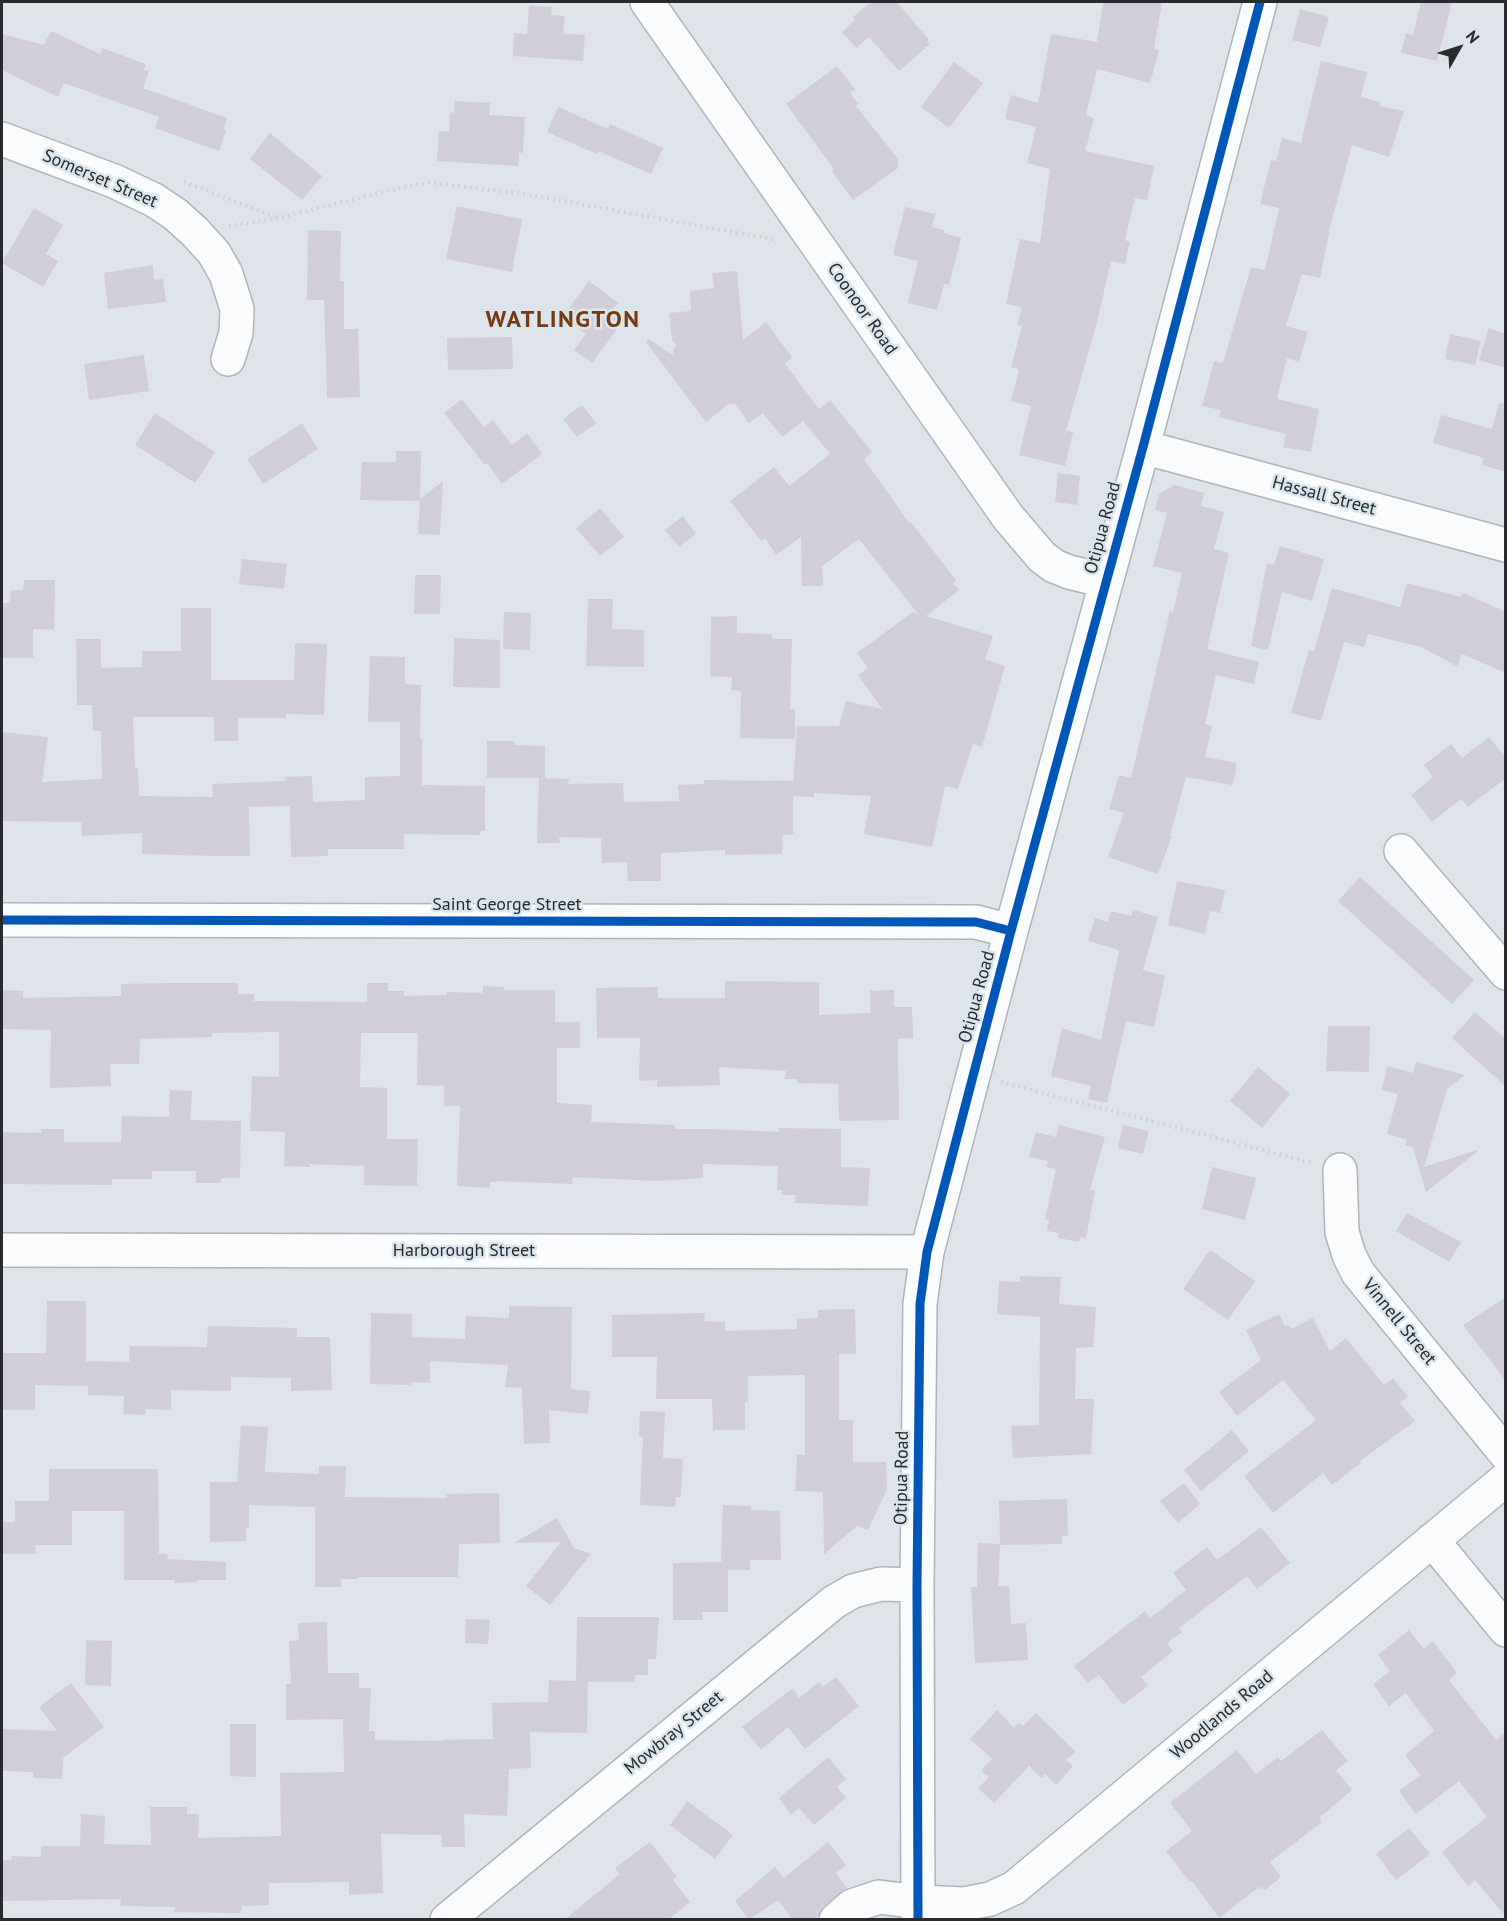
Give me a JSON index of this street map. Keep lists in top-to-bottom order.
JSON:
{
  "streets": {
    "street": [
      "Somerset Street",
      "Coonoor Road",
      "Hassall Street",
      "Otipua Road",
      "Saint George Street",
      "Harborough Street",
      "Vinnell Street",
      "Woodlands Road",
      "Mowbray Street"
    ]
  },
  "crossings": [
    ["Coonoor Road", "Otipua Road"],
    ["Hassall Street", "Otipua Road"],
    ["Otipua Road", "Saint George Street"],
    ["Otipua Road", "Harborough Street"],
    ["Otipua Road", "Woodlands Road"],
    ["Otipua Road", "Mowbray Street"]
  ],
  "districts": ["WATLINGTON"],
  "north": "top right"
}
